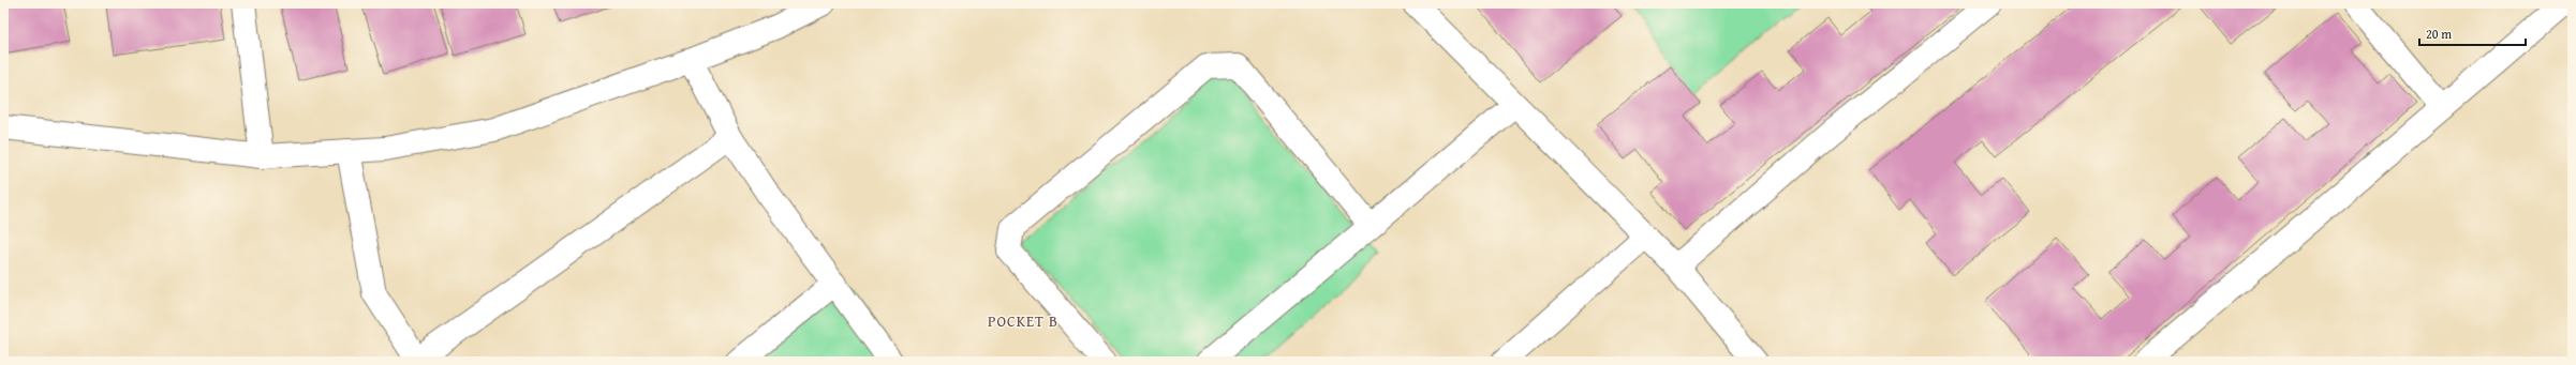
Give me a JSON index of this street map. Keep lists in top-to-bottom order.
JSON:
{
  "districts": ["POCKET B"],
  "scale_bar": "20 m"
}
